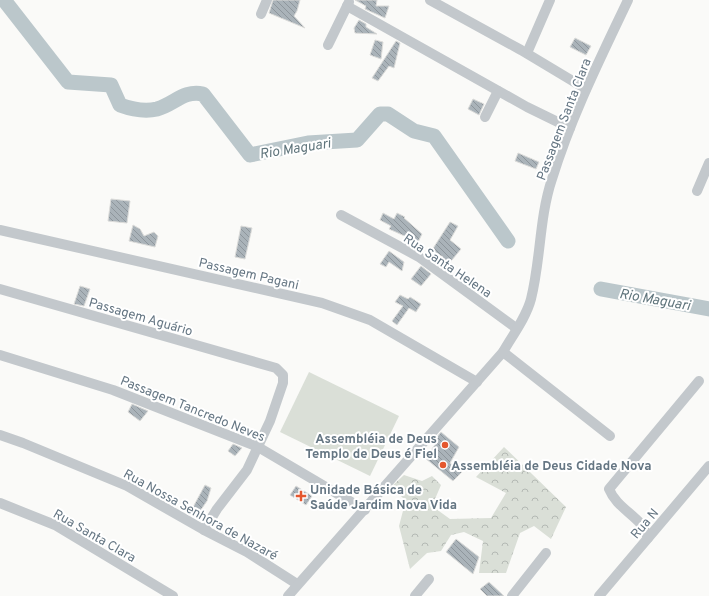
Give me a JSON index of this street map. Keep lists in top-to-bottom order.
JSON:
{
  "streets": {
    "street": [
      "Passagem Santa Clara",
      "Rua Santa Helena",
      "Passagem Pagani",
      "Passagem Aguário",
      "Passagem Tancredo Neves",
      "Rua Nossa Senhora de Nazaré",
      "Rua N",
      "Rua Santa Clara"
    ]
  },
  "crossings": [
    ["Passagem Santa Clara", "Rua Santa Helena"],
    ["Passagem Santa Clara", "Passagem Pagani"],
    ["Passagem Santa Clara", "Passagem Tancredo Neves"],
    ["Passagem Santa Clara", "Rua Nossa Senhora de Nazaré"],
    ["Passagem Aguário", "Passagem Tancredo Neves"]
  ],
  "water": ["Rio Maguari"],
  "places": {
    "other": ["Assembléia de Deus Templo de Deus é Fiel", "Assembléia de Deus Cidade Nova"],
    "health": ["Unidade Básica de Saúde Jardim Nova Vida"]
  }
}
